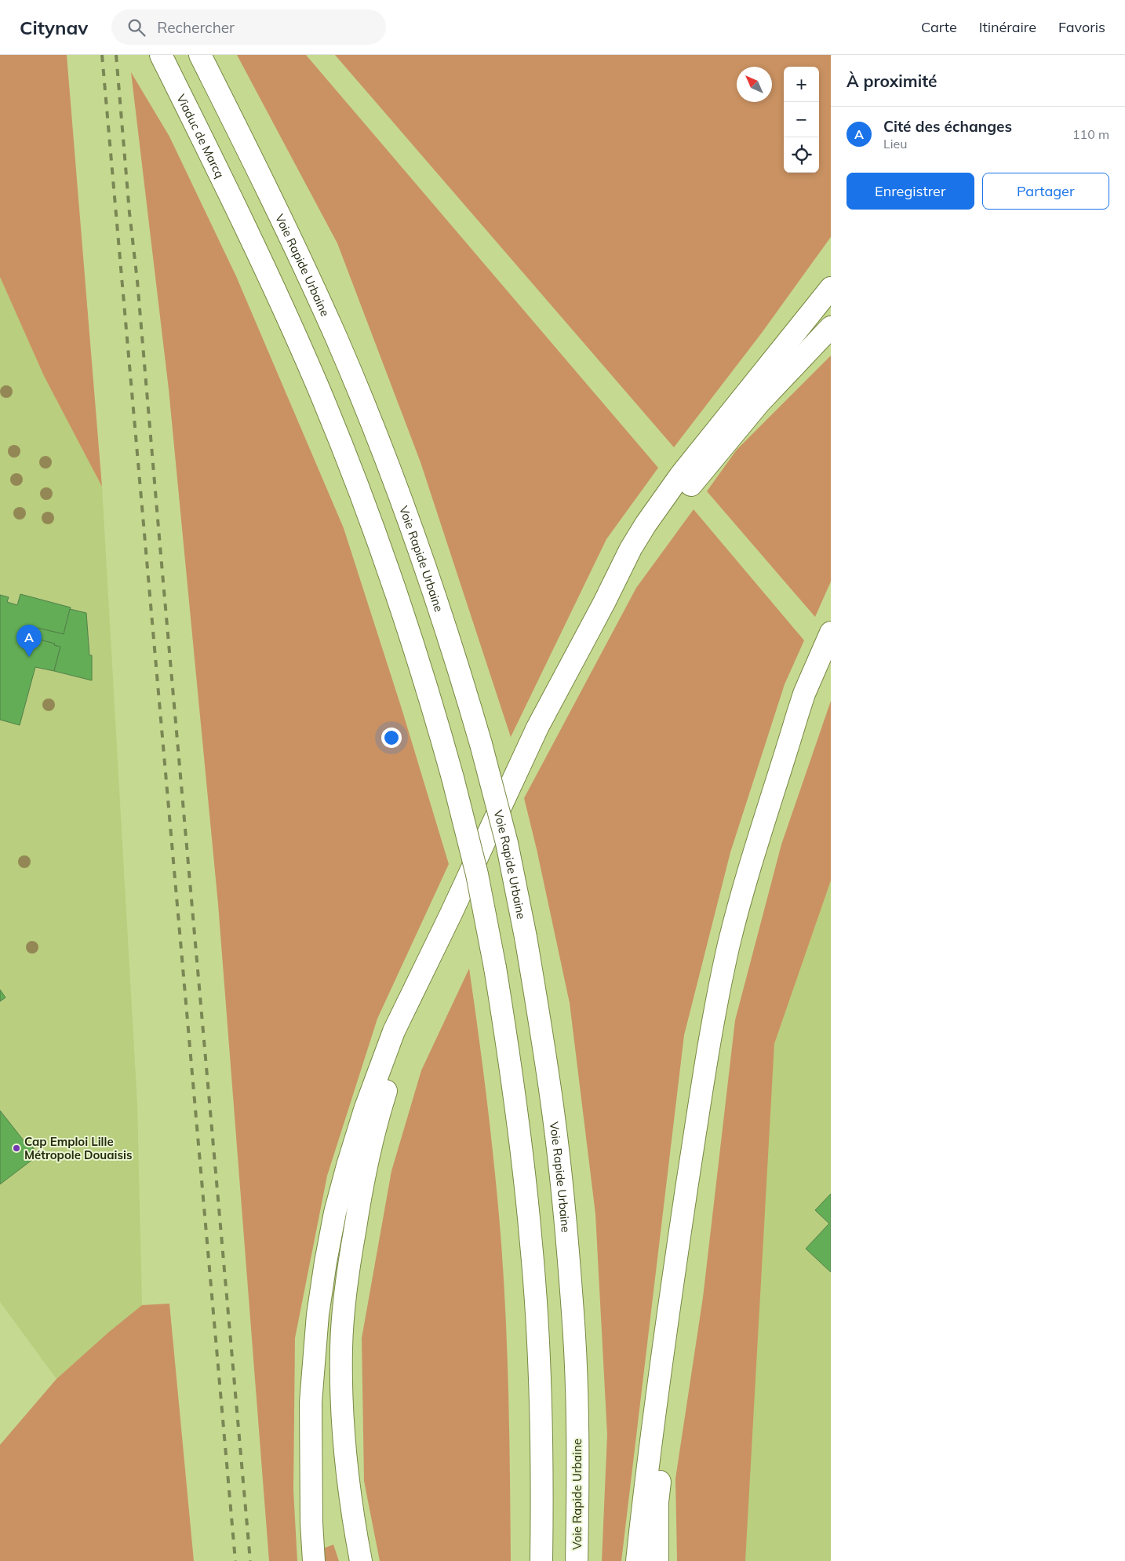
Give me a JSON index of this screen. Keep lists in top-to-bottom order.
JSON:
{
  "streets": {
    "highway": ["Viaduc de Marcq", "Voie Rapide Urbaine"]
  },
  "places": ["Cap Emploi Lille Métropole Douaisis"],
  "north": "top left",
  "page": {
    "header": "Citynav",
    "search": "Rechercher",
    "nav": ["Carte", "Itinéraire", "Favoris"],
    "heading": "À proximité",
    "map_buttons": ["+", "−"],
    "list": [
      {
        "mark": "A",
        "name": "Cité des échanges",
        "note": "Lieu",
        "value": "110 m"
      }
    ],
    "buttons": ["Enregistrer", "Partager"],
    "pins": "A"
  }
}
